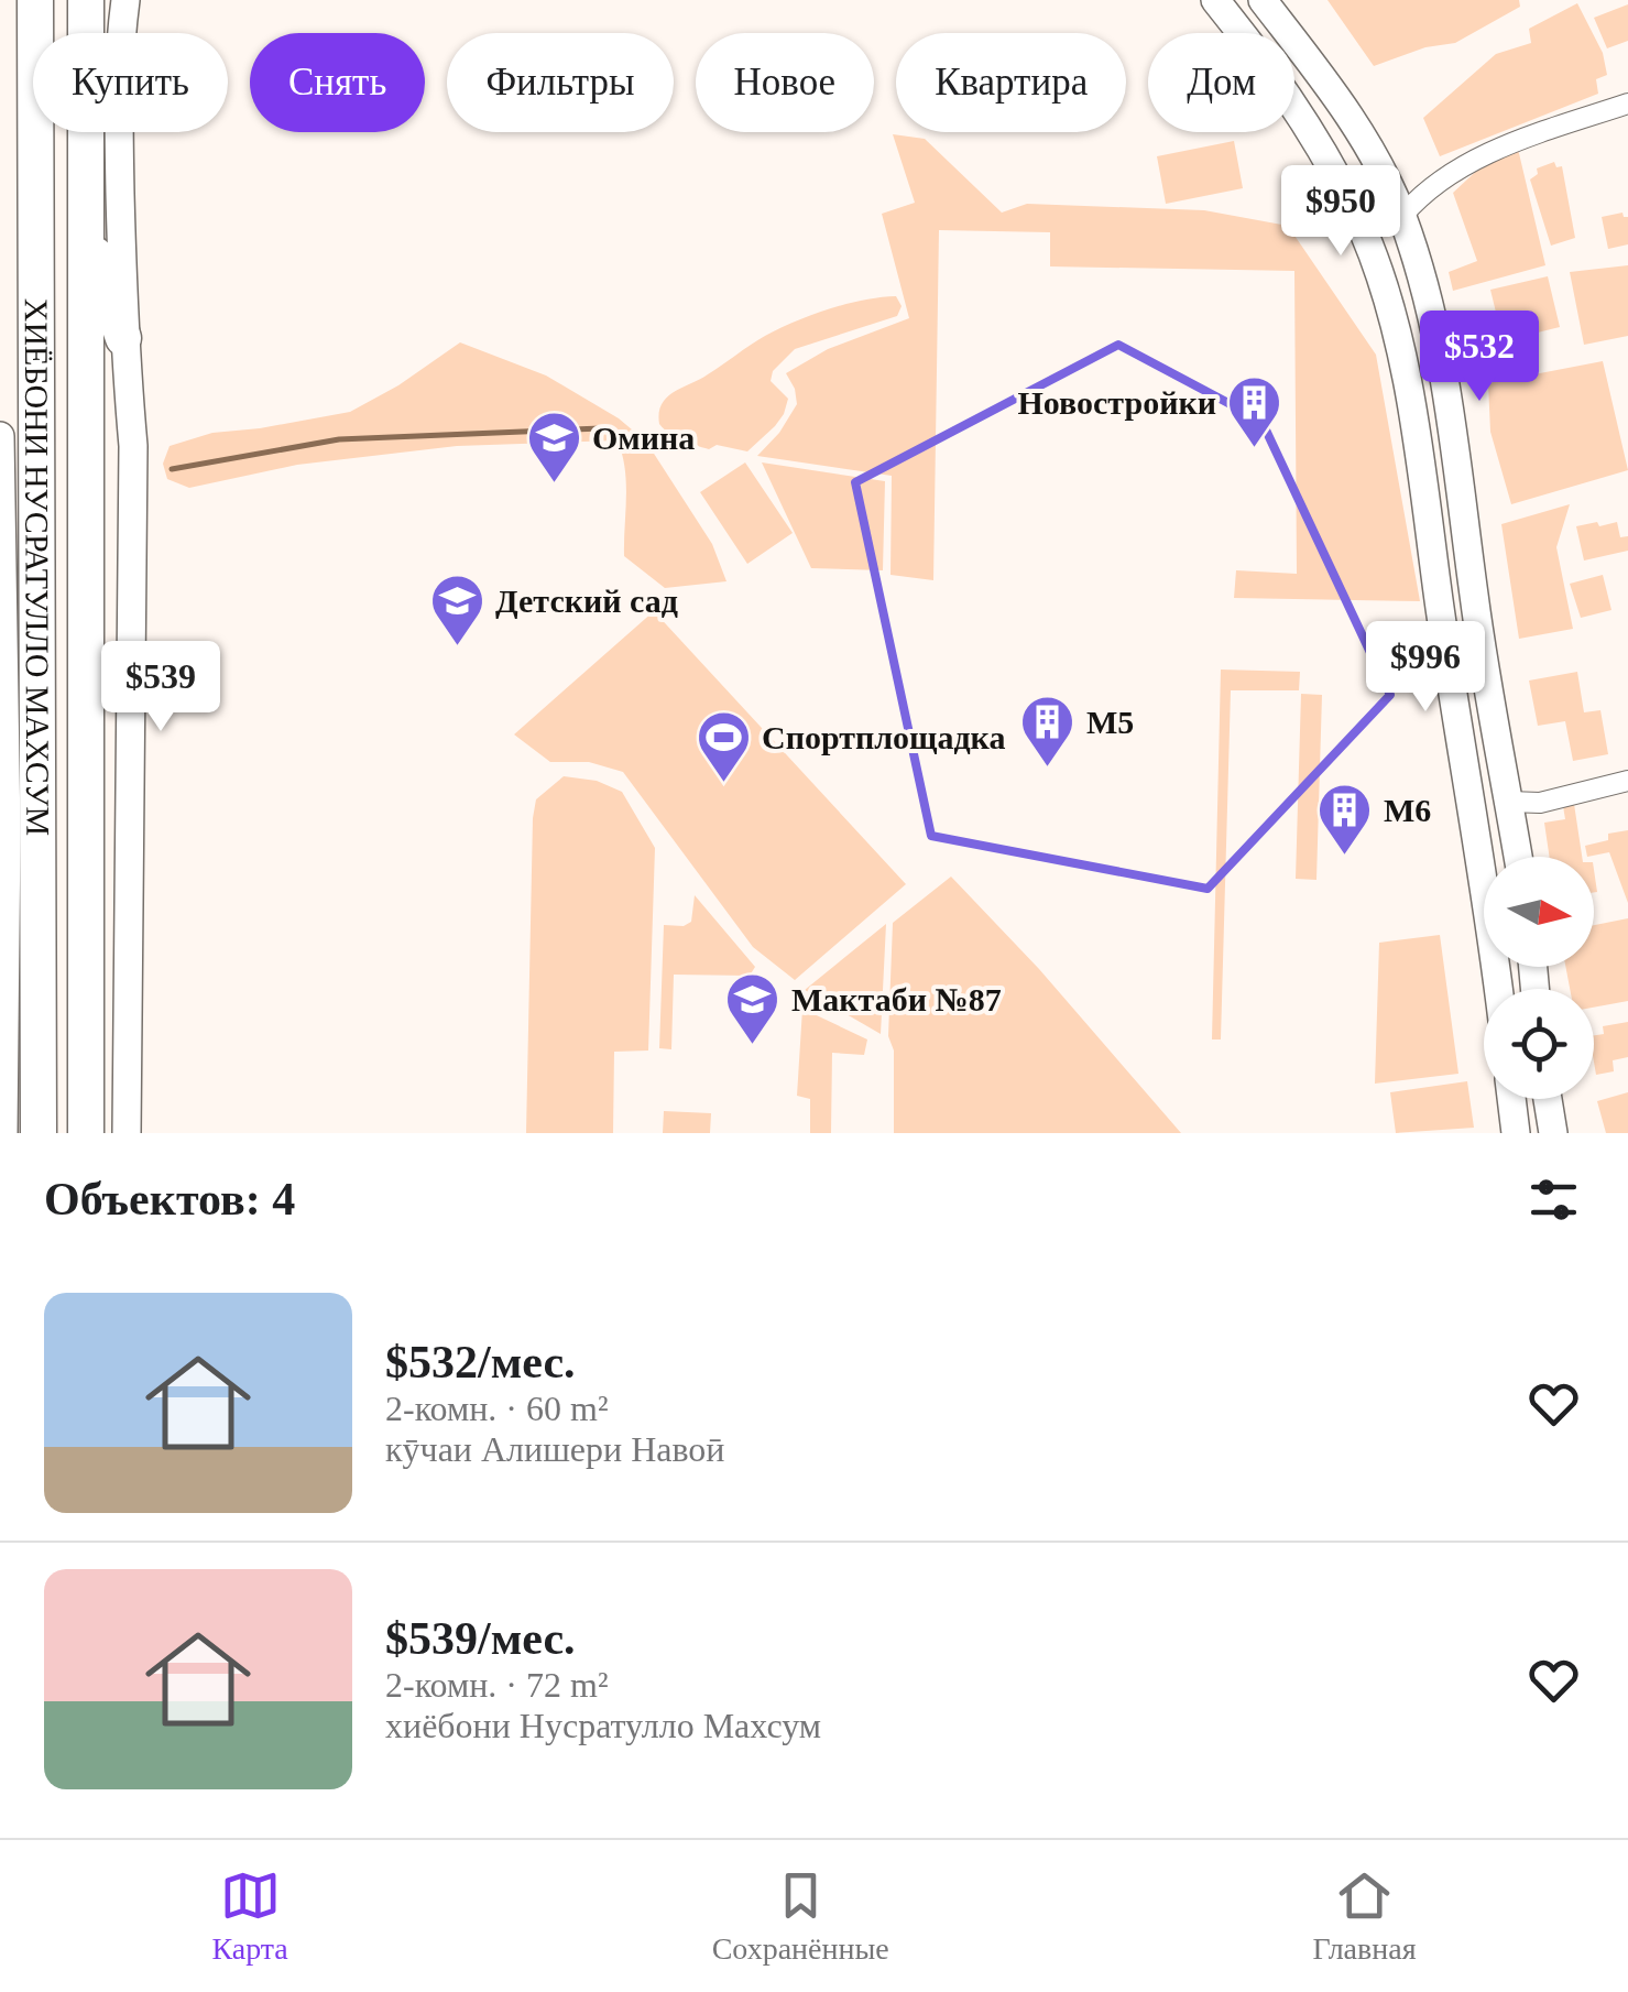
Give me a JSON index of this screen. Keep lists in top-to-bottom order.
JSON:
{
  "streets": {
    "highway": ["ХИЁБОНИ НУСРАТУЛЛО МАХСУМ"]
  },
  "places": {
    "building": ["Новостройки", "М5", "М6"],
    "school or university": ["Омина", "Детский сад", "Мактаби №87"],
    "sports": ["Спортплощадка"]
  },
  "north": "right",
  "page": {
    "chip": [
      "Купить",
      "Снять",
      "Фильтры",
      "Новое",
      "Квартира",
      "Дом"
    ],
    "price": [
      "$950",
      "$532",
      "$996",
      "$539"
    ],
    "heading": "Объектов: 4",
    "list": [
      {
        "name": "$532/мес.",
        "note": "2-комн. · 60 m² · кӯчаи Алишери Навоӣ"
      },
      {
        "name": "$539/мес.",
        "note": "2-комн. · 72 m² · хиёбони Нусратулло Махсум"
      }
    ],
    "tabs": ["Карта", "Сохранённые", "Главная"]
  }
}
